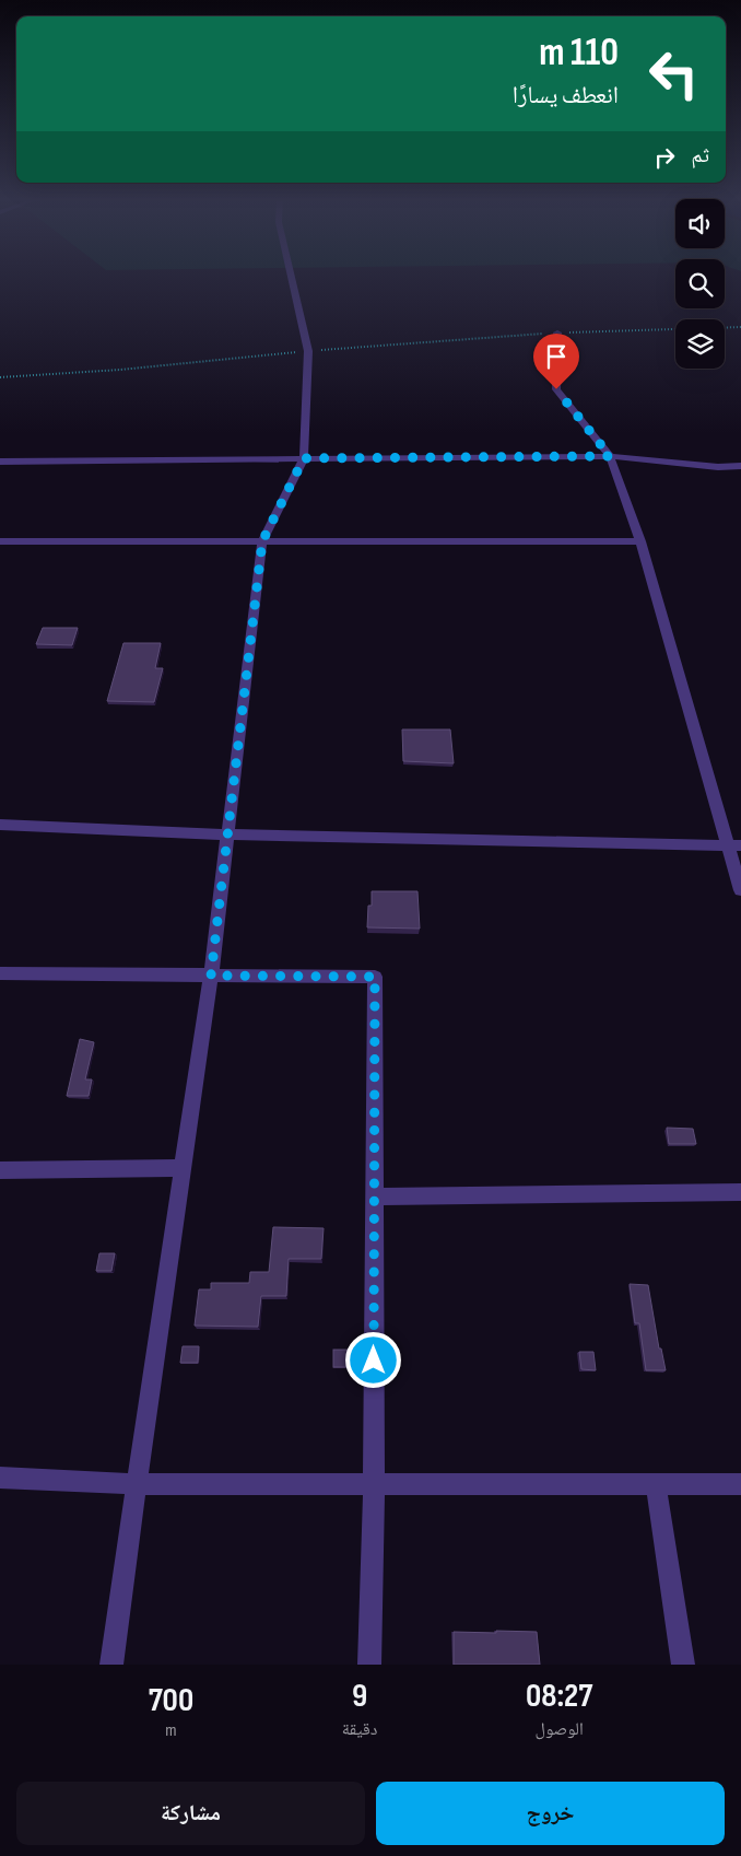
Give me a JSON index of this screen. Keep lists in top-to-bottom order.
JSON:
{
  "page": {
    "turn": ["110 m", "انعطف يسارًا"],
    "then": "ثم",
    "eta": [
      "08:27",
      "الوصول",
      "9",
      "دقيقة",
      "700",
      "m"
    ],
    "buttons": ["خروج", "مشاركة"]
  }
}
